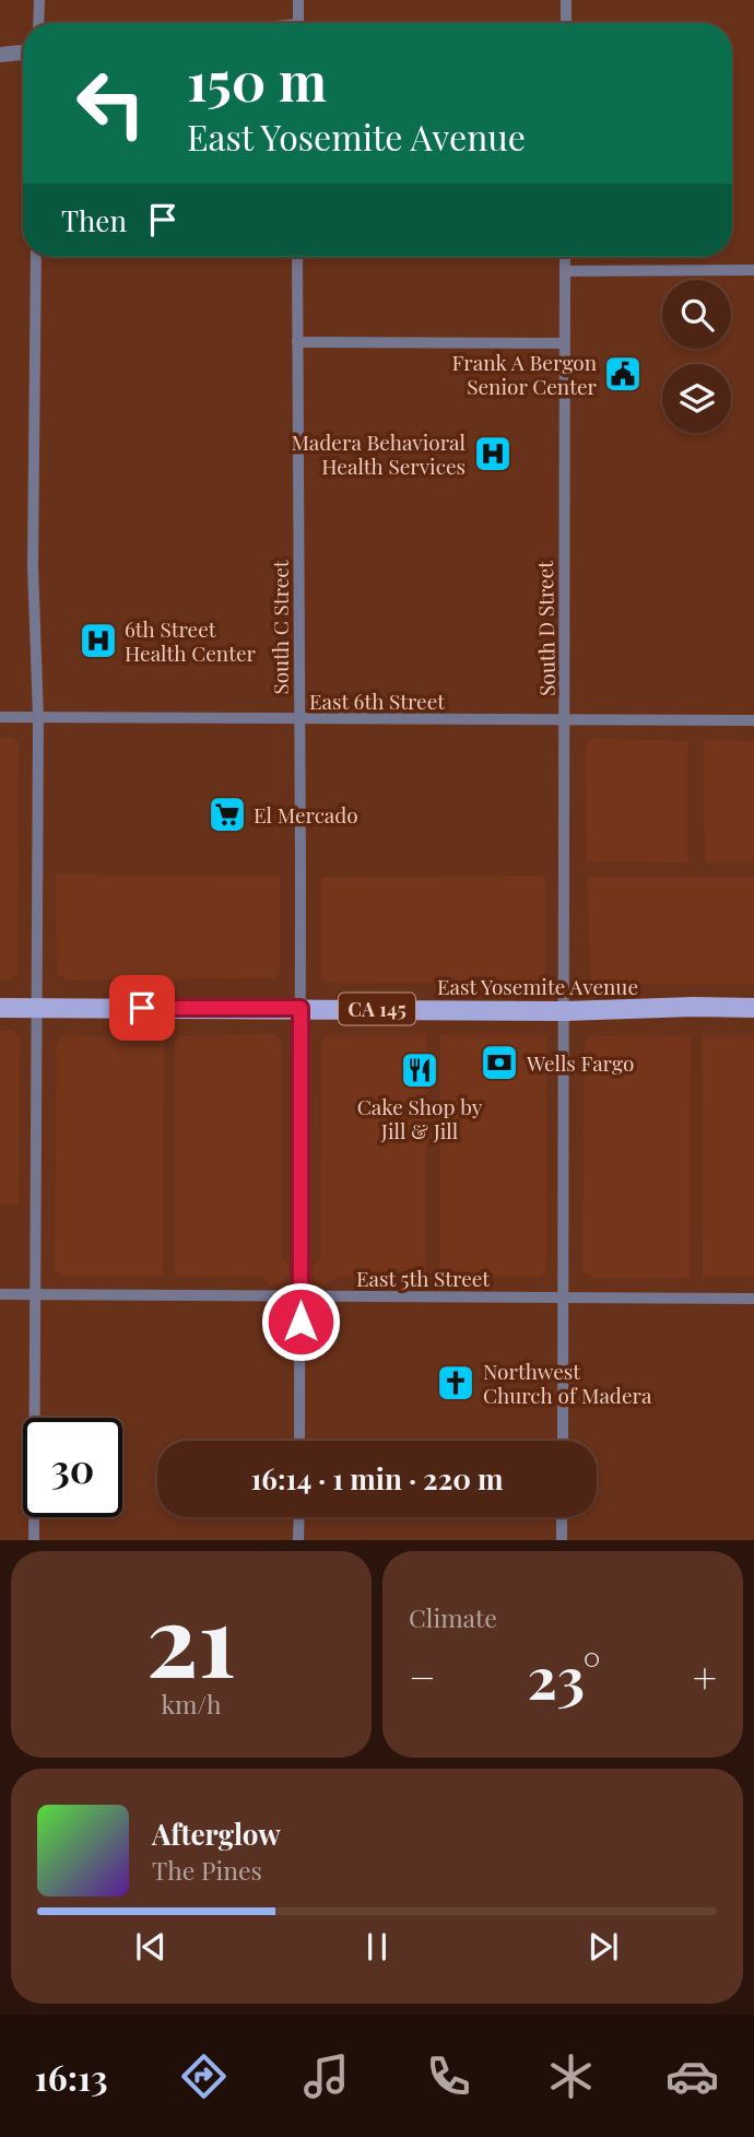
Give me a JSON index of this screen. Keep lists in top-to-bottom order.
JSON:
{
  "streets": {
    "main road": ["East Yosemite Avenue", "CA 145"],
    "street": [
      "South C Street",
      "South D Street",
      "East 6th Street",
      "East 5th Street"
    ]
  },
  "crossings": [
    ["South C Street", "East 6th Street"],
    ["South C Street", "East Yosemite Avenue"],
    ["South C Street", "East 5th Street"],
    ["South D Street", "East 6th Street"],
    ["South D Street", "East Yosemite Avenue"],
    ["South D Street", "East 5th Street"]
  ],
  "places": {
    "public building": ["Frank A Bergon Senior Center"],
    "hospital": ["Madera Behavioral Health Services", "6th Street Health Center"],
    "supermarket": ["El Mercado"],
    "bank": ["Wells Fargo"],
    "restaurant": ["Cake Shop by Jill & Jill"],
    "church": ["Northwest Church of Madera"]
  },
  "page": {
    "turn": ["150 m", "East Yosemite Avenue"],
    "then": "Then",
    "limit": "30",
    "trip": "16:14 · 1 min · 220 m",
    "tile": [
      ["21", "km/h"],
      "Climate"
    ],
    "heat": ["−", "23°", "+"],
    "song": ["Afterglow", "The Pines"],
    "tabs": "16:13"
  }
}
